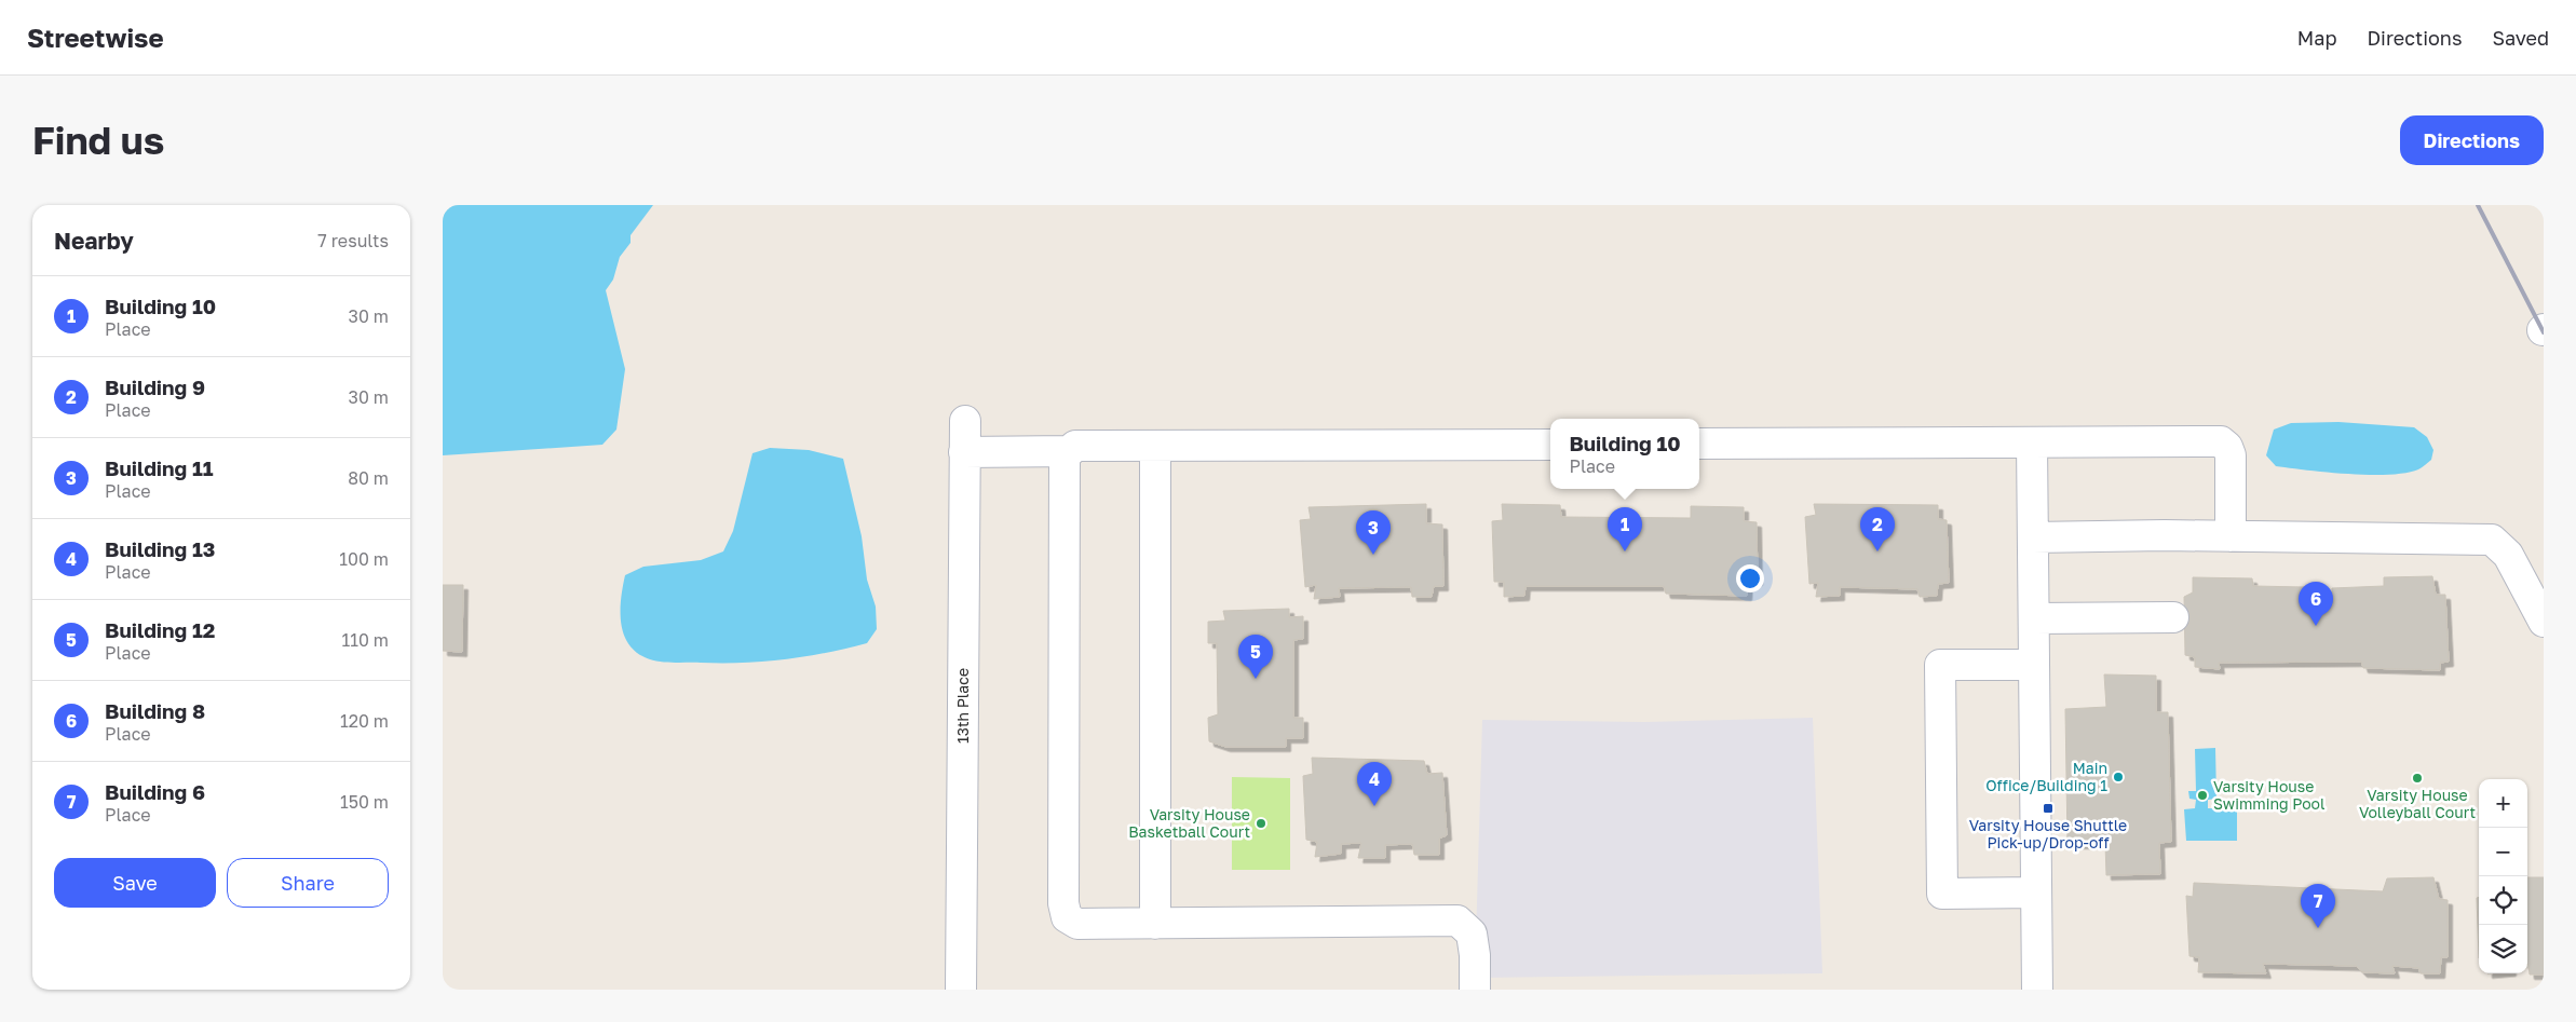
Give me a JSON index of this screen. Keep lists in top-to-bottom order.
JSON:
{
  "streets": {
    "street": ["13th Place"]
  },
  "places": {
    "other": [
      "Main Office/Building 1",
      "Varsity House Volleyball Court",
      "Varsity House Swimming Pool",
      "Varsity House Basketball Court"
    ],
    "transit": ["Varsity House Shuttle Pick-up/Drop-off"]
  },
  "page": {
    "header": "Streetwise",
    "nav": ["Map", "Directions", "Saved"],
    "buttons": [
      "Directions",
      ["Save", "Share"]
    ],
    "title": "Find us",
    "heading": ["Nearby", "7 results"],
    "list": [
      {
        "mark": "1",
        "name": "Building 10",
        "note": "Place",
        "value": "30 m"
      },
      {
        "mark": "2",
        "name": "Building 9",
        "note": "Place",
        "value": "30 m"
      },
      {
        "mark": "3",
        "name": "Building 11",
        "note": "Place",
        "value": "80 m"
      },
      {
        "mark": "4",
        "name": "Building 13",
        "note": "Place",
        "value": "100 m"
      },
      {
        "mark": "5",
        "name": "Building 12",
        "note": "Place",
        "value": "110 m"
      },
      {
        "mark": "6",
        "name": "Building 8",
        "note": "Place",
        "value": "120 m"
      },
      {
        "mark": "7",
        "name": "Building 6",
        "note": "Place",
        "value": "150 m"
      }
    ],
    "popup": ["Building 10", "Place"],
    "pins": [
      "1",
      "2",
      "3",
      "6",
      "5",
      "4",
      "7"
    ],
    "map_buttons": ["+", "−"]
  }
}
